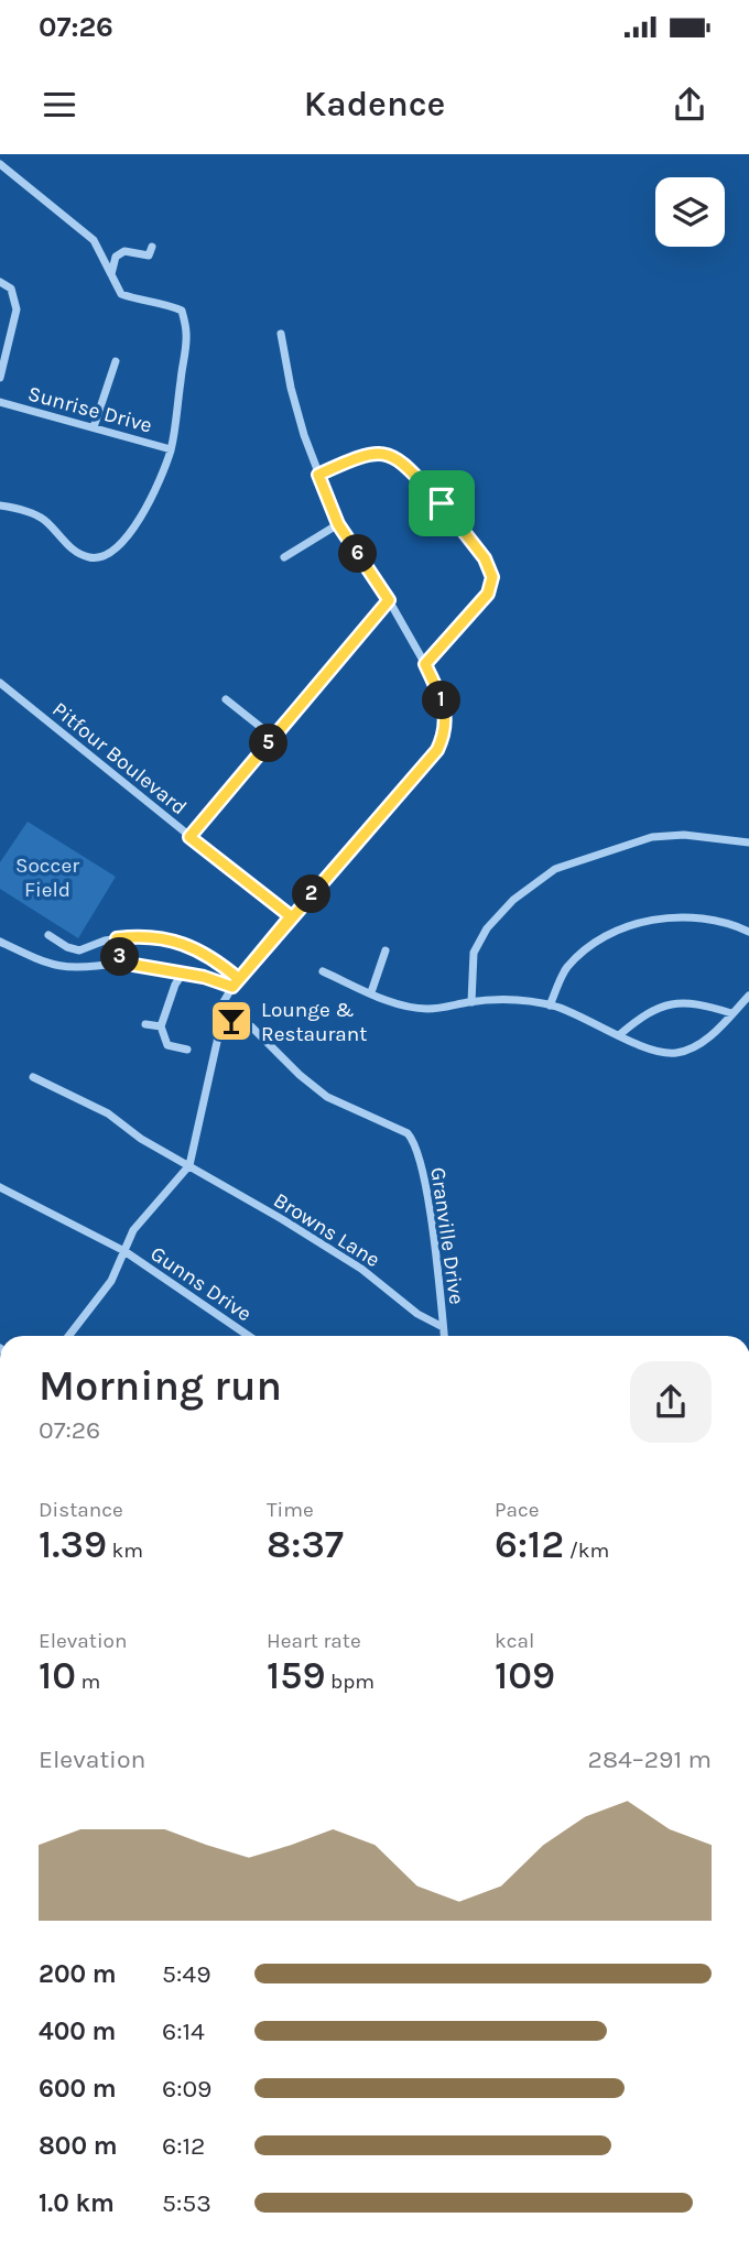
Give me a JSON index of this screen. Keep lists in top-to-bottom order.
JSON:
{
  "streets": {
    "street": [
      "Sunrise Drive",
      "Pitfour Boulevard",
      "Browns Lane",
      "Granville Drive",
      "Gunns Drive"
    ]
  },
  "crossings": [
    ["Browns Lane", "Granville Drive"]
  ],
  "parks": ["Soccer Field"],
  "places": {
    "bar": ["Lounge & Restaurant"]
  },
  "page": {
    "status": "07:26",
    "header": "Kadence",
    "pins": [
      "6",
      "1",
      "5",
      "2",
      "3"
    ],
    "heading": ["Morning run", "07:26"],
    "stats": [
      ["Distance", "1.39 km"],
      ["Time", "8:37"],
      ["Pace", "6:12 /km"],
      ["Elevation", "10 m"],
      ["Heart rate", "159 bpm"],
      ["kcal", "109"]
    ],
    "chart": ["Elevation", "284–291 m"],
    "list": [
      {
        "name": "200 m",
        "note": "5:49"
      },
      {
        "name": "400 m",
        "note": "6:14"
      },
      {
        "name": "600 m",
        "note": "6:09"
      },
      {
        "name": "800 m",
        "note": "6:12"
      },
      {
        "name": "1.0 km",
        "note": "5:53"
      }
    ]
  }
}
